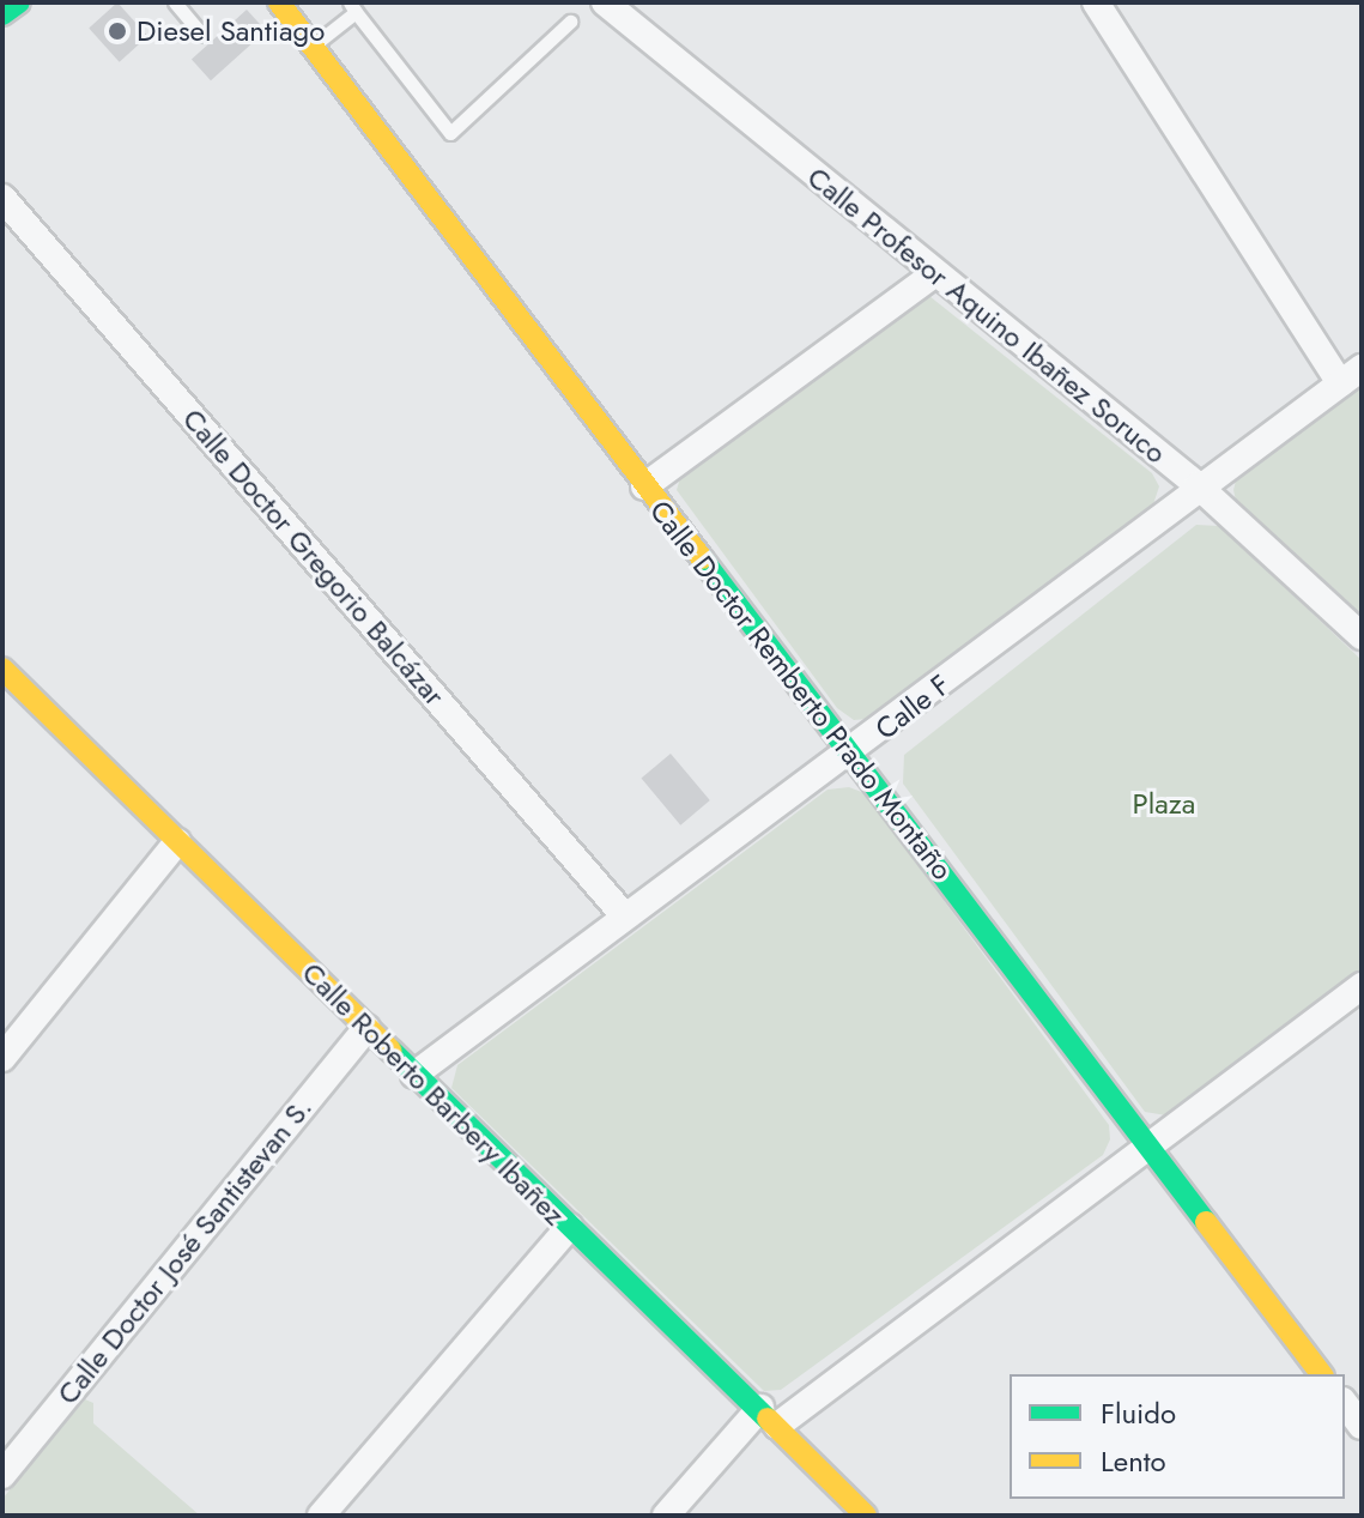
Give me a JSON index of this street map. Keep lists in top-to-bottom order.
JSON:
{
  "streets": {
    "main road": ["Calle Doctor Remberto Prado Montaño", "Calle Roberto Barbery Ibañez"],
    "street": [
      "Calle Profesor Aquino Ibañez Soruco",
      "Calle Doctor Gregorio Balcázar",
      "Calle F",
      "Calle Doctor José Santistevan S."
    ]
  },
  "crossings": [
    ["Calle Profesor Aquino Ibañez Soruco", "Calle F"],
    ["Calle Doctor Gregorio Balcázar", "Calle F"],
    ["Calle Doctor Remberto Prado Montaño", "Calle F"],
    ["Calle F", "Calle Roberto Barbery Ibañez"],
    ["Calle Roberto Barbery Ibañez", "Calle Doctor José Santistevan S."]
  ],
  "parks": ["Plaza"],
  "places": ["Diesel Santiago"],
  "legend": ["Fluido", "Lento"]
}
